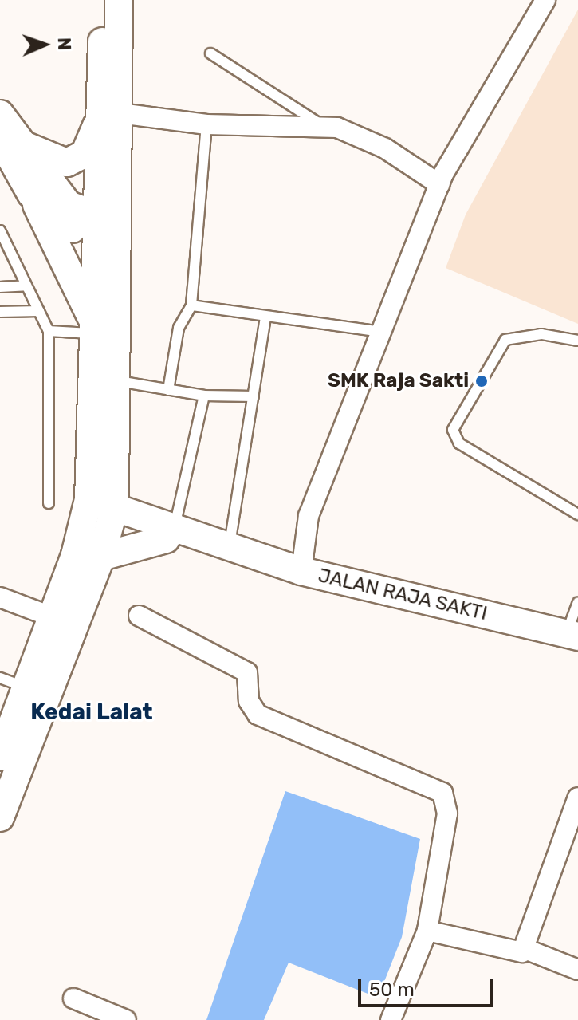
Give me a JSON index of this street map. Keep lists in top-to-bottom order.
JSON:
{
  "streets": {
    "main road": ["JALAN RAJA SAKTI"]
  },
  "districts": ["Kedai Lalat"],
  "places": ["SMK Raja Sakti"],
  "scale_bar": "50 m",
  "north": "right"
}
